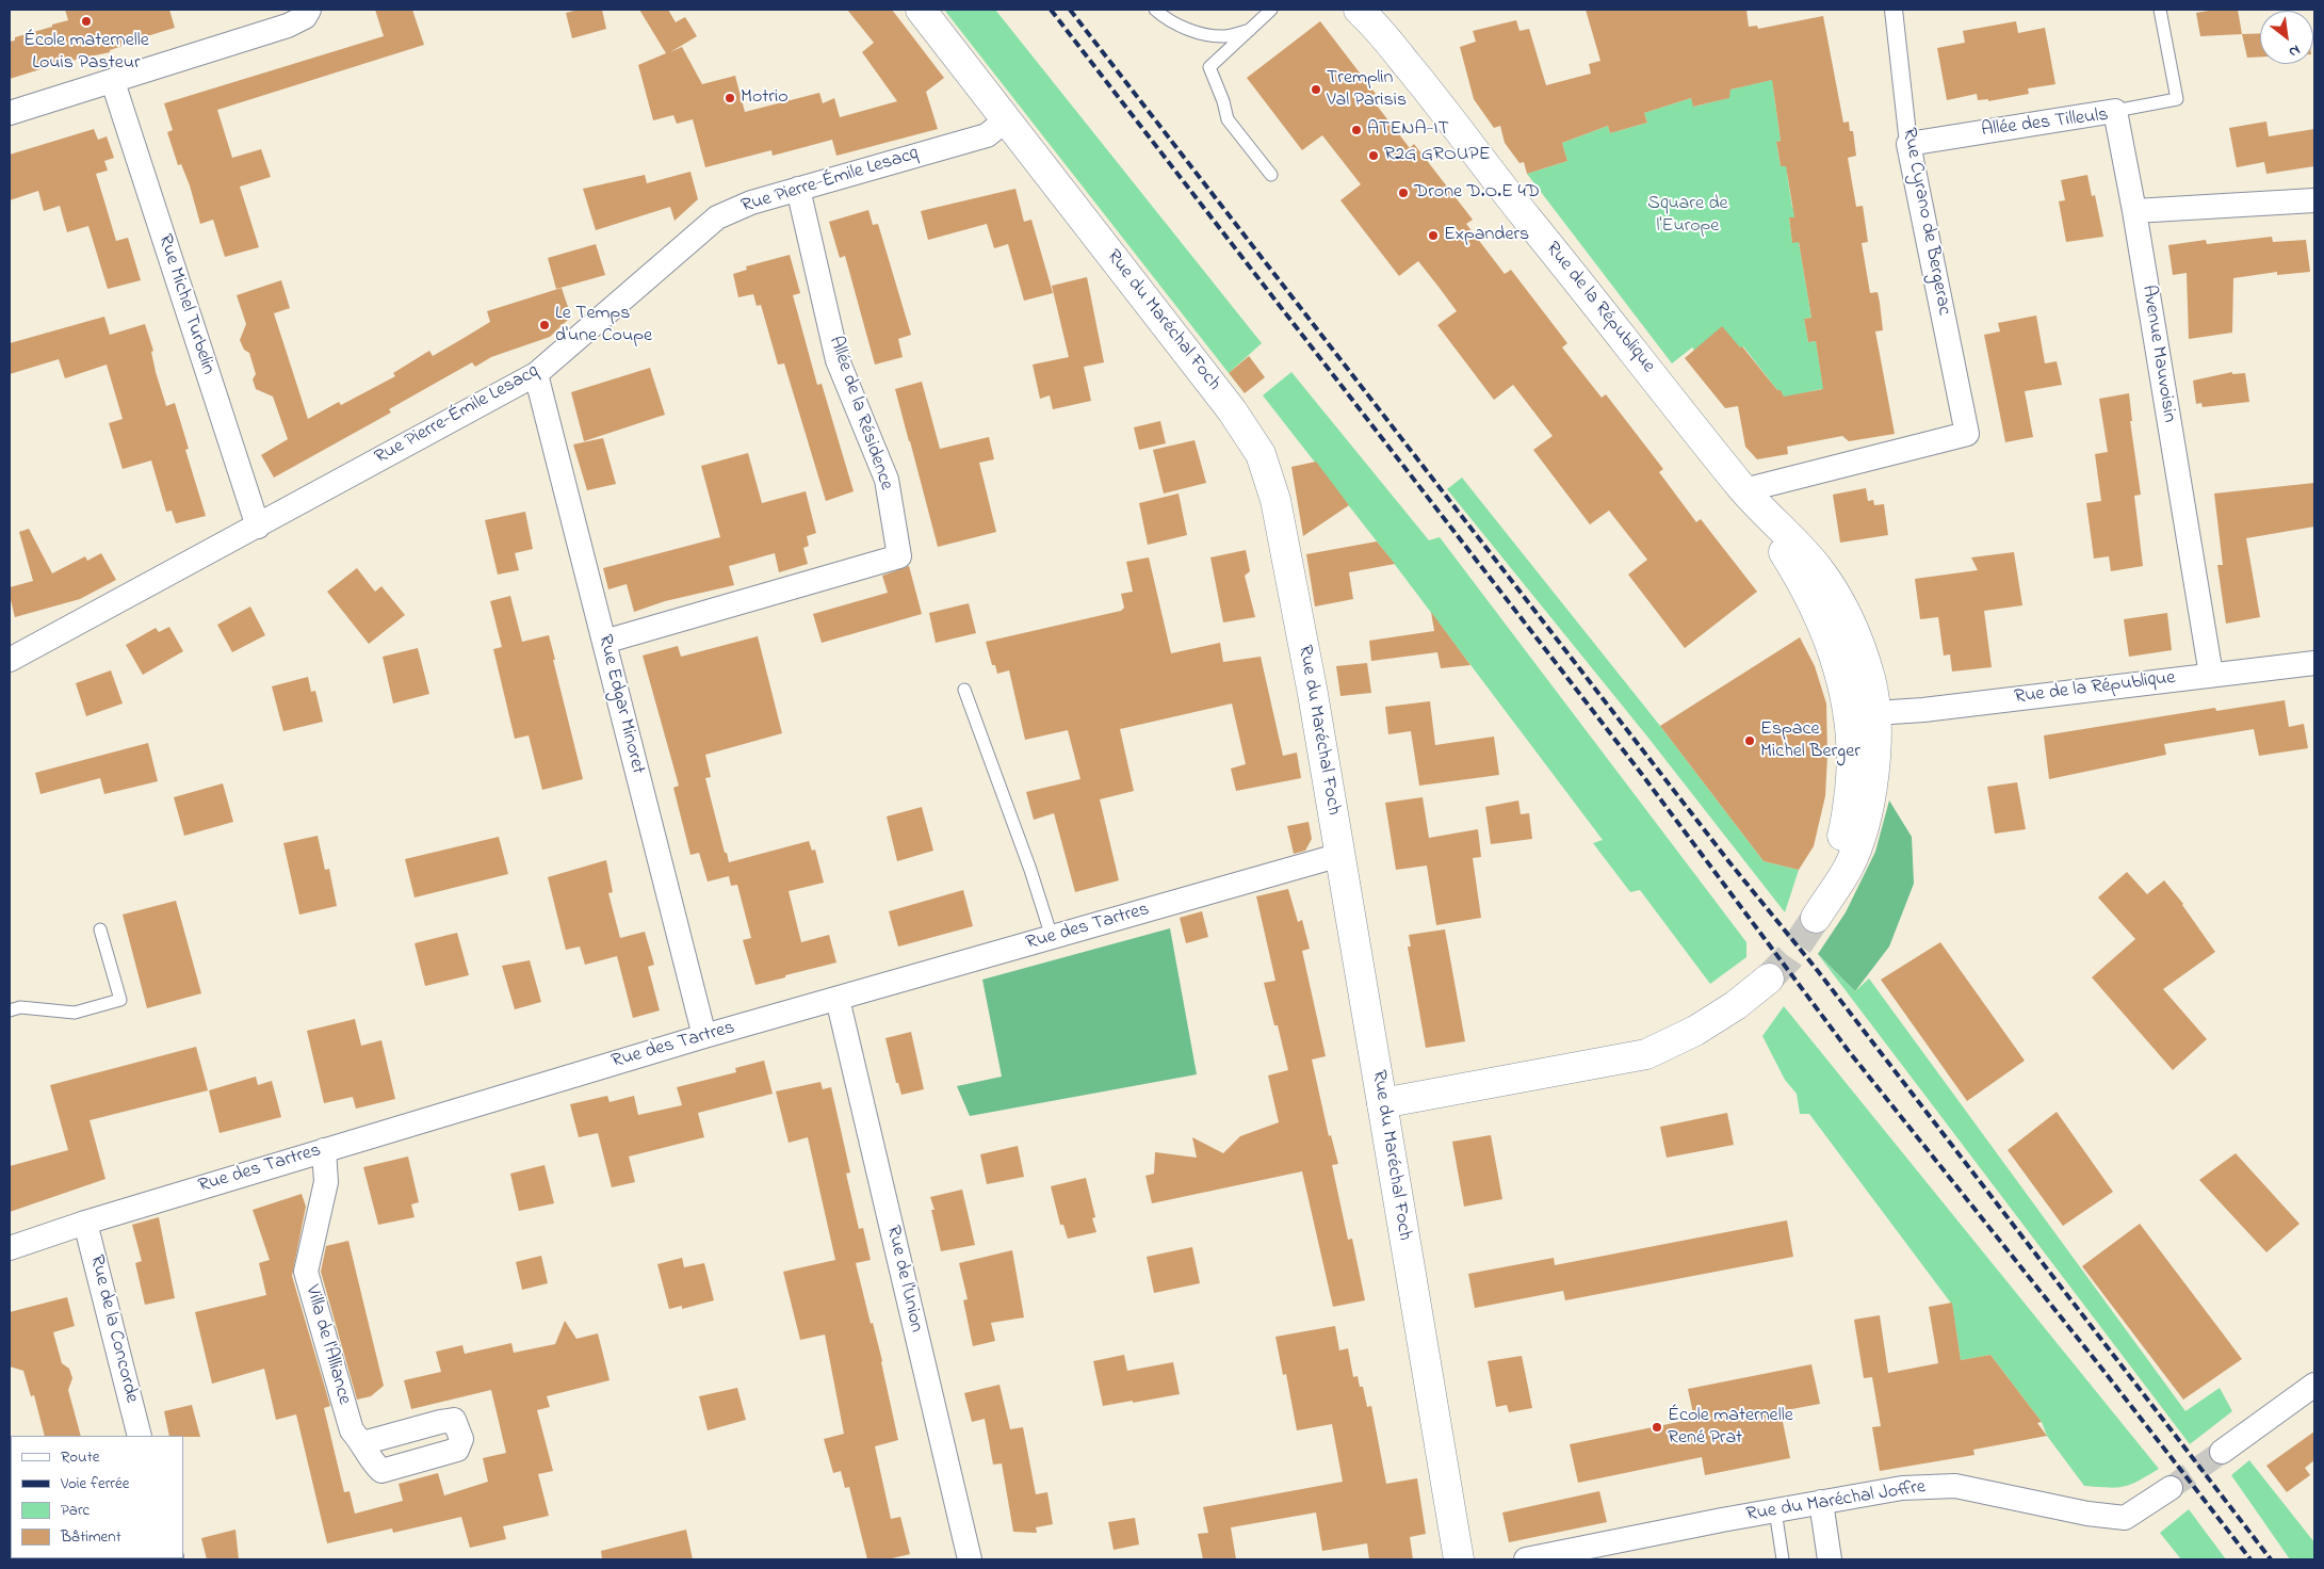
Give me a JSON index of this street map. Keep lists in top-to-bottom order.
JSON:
{
  "streets": {
    "main road": ["Rue de la République", "Rue du Maréchal Foch"],
    "street": [
      "Allée des Tilleuls",
      "Rue Pierre-Émile Lesacq",
      "Rue Cyrano de Bergerac",
      "Rue Michel Turbelin",
      "Avenue Mauvoisin",
      "Allée de la Résidence",
      "Rue Edgar Minoret",
      "Rue des Tartres",
      "Rue de l'Union",
      "Rue de la Concorde",
      "Villa de l'Alliance",
      "Rue du Maréchal Joffre"
    ]
  },
  "crossings": [
    ["Allée des Tilleuls", "Rue Cyrano de Bergerac"],
    ["Allée des Tilleuls", "Avenue Mauvoisin"],
    ["Rue Pierre-Émile Lesacq", "Rue Michel Turbelin"],
    ["Rue Pierre-Émile Lesacq", "Rue du Maréchal Foch"],
    ["Rue Pierre-Émile Lesacq", "Allée de la Résidence"],
    ["Rue Pierre-Émile Lesacq", "Rue Edgar Minoret"],
    ["Rue Cyrano de Bergerac", "Rue de la République"],
    ["Rue de la République", "Avenue Mauvoisin"],
    ["Rue du Maréchal Foch", "Rue des Tartres"],
    ["Allée de la Résidence", "Rue Edgar Minoret"],
    ["Rue Edgar Minoret", "Rue des Tartres"],
    ["Rue des Tartres", "Rue de l'Union"],
    ["Rue des Tartres", "Rue de la Concorde"],
    ["Rue des Tartres", "Villa de l'Alliance"]
  ],
  "parks": ["Square de l'Europe"],
  "places": [
    "École maternelle Louis Pasteur",
    "Tremplin Val Parisis",
    "Motrio",
    "ATENA-IT",
    "R2G GROUPE",
    "Drone D.O.E 4D",
    "Expanders",
    "Le Temps d'une Coupe",
    "Espace Michel Berger",
    "École maternelle René Prat"
  ],
  "legend": [
    "Route",
    "Voie ferrée",
    "Parc",
    "Bâtiment"
  ],
  "north": "bottom right"
}
